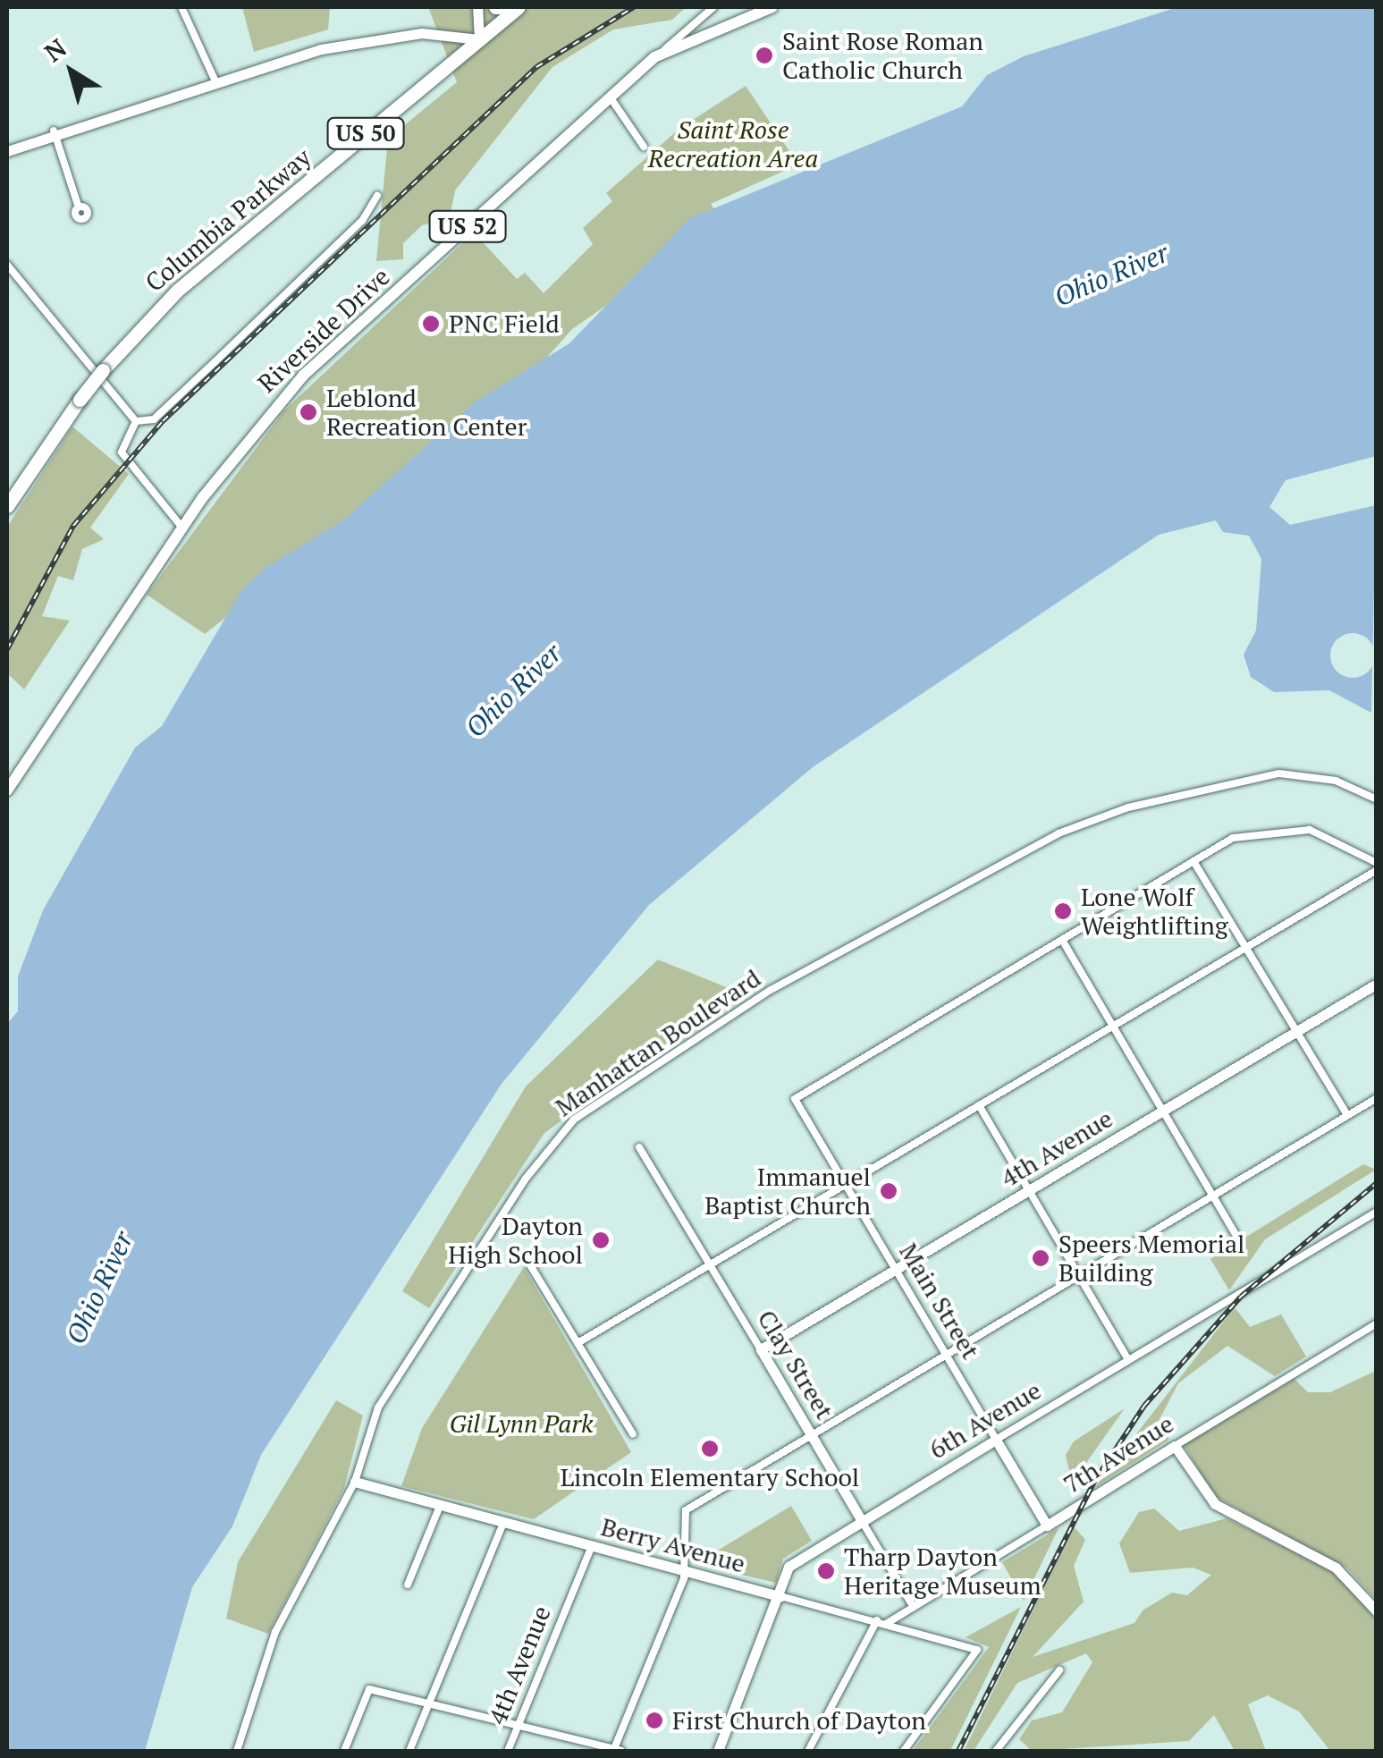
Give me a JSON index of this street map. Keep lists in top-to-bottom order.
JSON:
{
  "streets": {
    "highway": ["US 50", "Columbia Parkway"],
    "main road": ["US 52", "Riverside Drive"],
    "street": [
      "Manhattan Boulevard",
      "4th Avenue",
      "Main Street",
      "Clay Street",
      "6th Avenue",
      "7th Avenue",
      "Berry Avenue"
    ]
  },
  "crossings": [
    ["Manhattan Boulevard", "Berry Avenue"],
    ["4th Avenue", "Main Street"],
    ["4th Avenue", "Clay Street"],
    ["4th Avenue", "Berry Avenue"],
    ["Main Street", "6th Avenue"],
    ["Main Street", "7th Avenue"],
    ["Clay Street", "6th Avenue"],
    ["Clay Street", "7th Avenue"],
    ["6th Avenue", "Berry Avenue"],
    ["7th Avenue", "Berry Avenue"]
  ],
  "water": ["Ohio River"],
  "parks": ["Saint Rose Recreation Area", "Gil Lynn Park"],
  "places": [
    "Saint Rose Roman Catholic Church",
    "PNC Field",
    "Leblond Recreation Center",
    "Lone Wolf Weightlifting",
    "Immanuel Baptist Church",
    "Dayton High School",
    "Speers Memorial Building",
    "Lincoln Elementary School",
    "Tharp Dayton Heritage Museum",
    "First Church of Dayton"
  ],
  "north": "top left"
}
